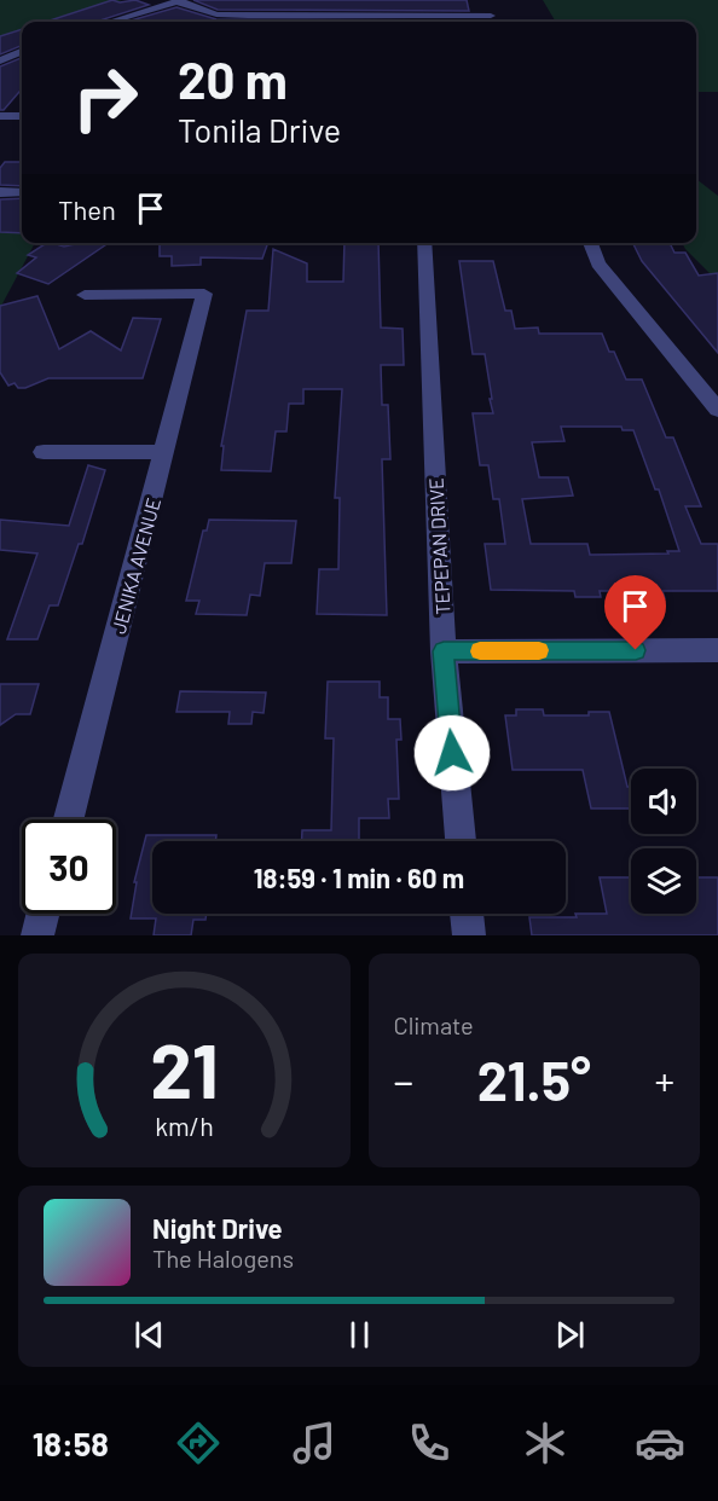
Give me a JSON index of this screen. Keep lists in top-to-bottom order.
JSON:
{
  "streets": {
    "street": ["TEPEPAN DRIVE", "JENIKA AVENUE"]
  },
  "page": {
    "turn": ["20 m", "Tonila Drive"],
    "then": "Then",
    "limit": "30",
    "trip": "18:59 · 1 min · 60 m",
    "tile": "Climate",
    "heat": ["−", "21.5°", "+"],
    "song": ["Night Drive", "The Halogens"],
    "tabs": "18:58",
    "gauge": ["21", "km/h"]
  }
}
